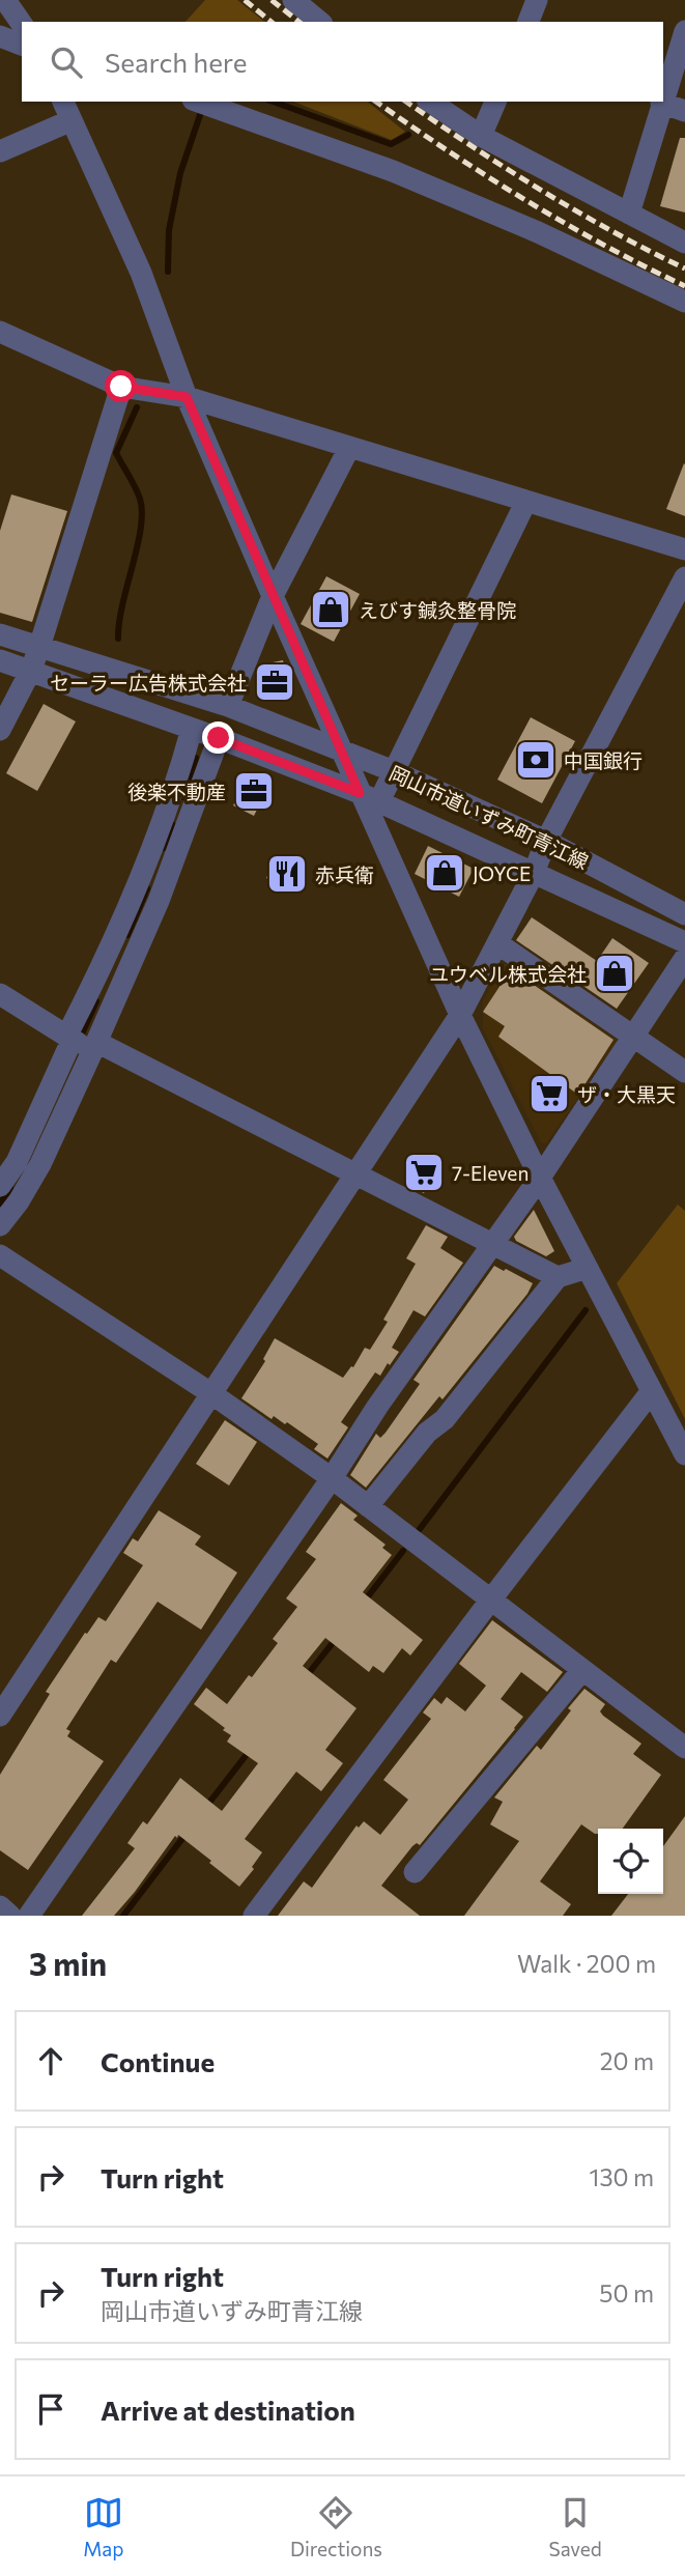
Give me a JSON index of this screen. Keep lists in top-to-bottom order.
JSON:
{
  "streets": {
    "street": ["岡山市道いずみ町青江線"]
  },
  "places": {
    "shop": ["えびす鍼灸整骨院", "JOYCE", "ユウベル株式会社"],
    "office": ["セーラー広告株式会社", "後楽不動産"],
    "bank": ["中国銀行"],
    "restaurant": ["赤兵衛"],
    "supermarket": ["ザ・大黒天", "7-Eleven"]
  },
  "page": {
    "search": "Search here",
    "heading": ["3 min", "Walk · 200 m"],
    "list": [
      ["Continue", "20 m"],
      ["Turn right", "130 m"],
      ["Turn right", "岡山市道いずみ町青江線", "50 m"],
      "Arrive at destination"
    ],
    "nav": ["Map", "Directions", "Saved"]
  }
}
